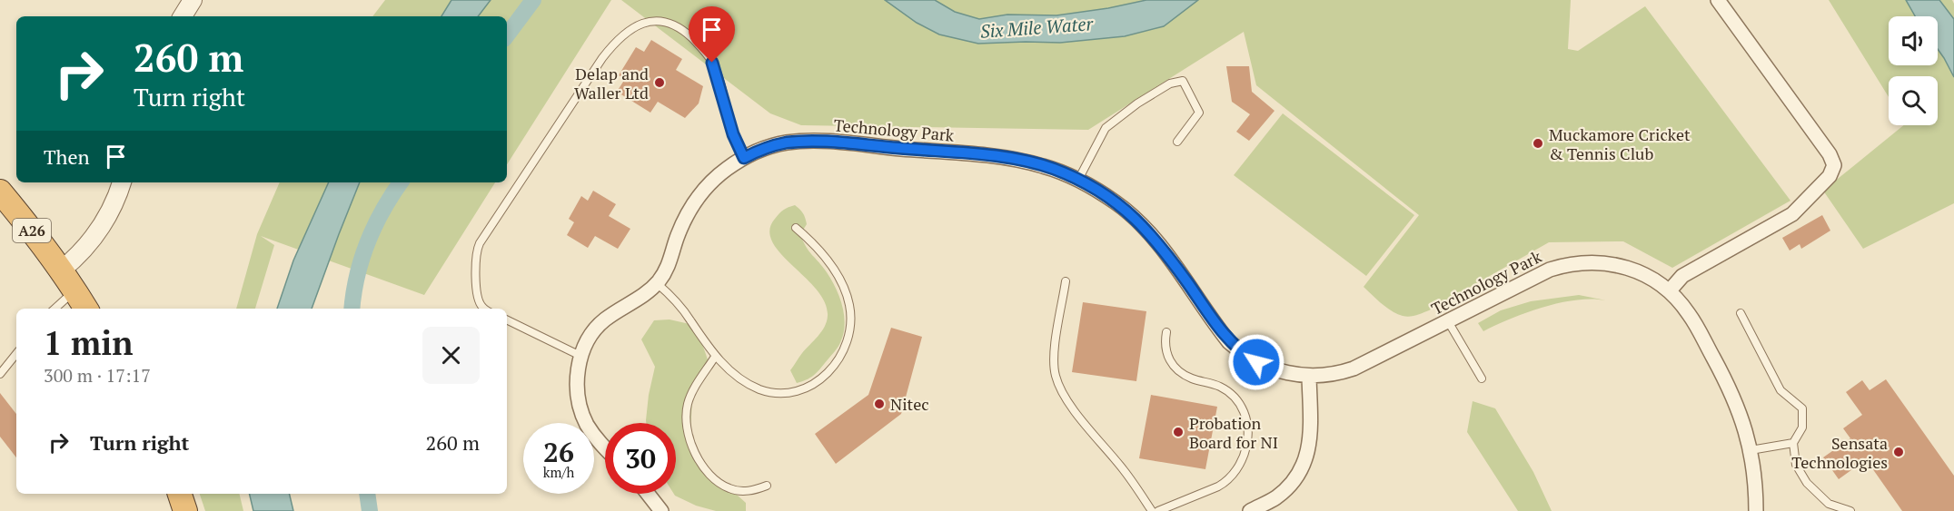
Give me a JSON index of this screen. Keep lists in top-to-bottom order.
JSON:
{
  "streets": {
    "highway": ["A26"],
    "street": ["Technology Park"]
  },
  "water": ["Six Mile Water"],
  "places": [
    "Delap and Waller Ltd",
    "Muckamore Cricket & Tennis Club",
    "Nitec",
    "Probation Board for NI",
    "Sensata Technologies"
  ],
  "page": {
    "turn": ["260 m", "Turn right"],
    "then": "Then",
    "heading": ["1 min", "300 m · 17:17"],
    "list": [
      {
        "name": "Turn right",
        "value": "260 m"
      }
    ],
    "speed": "26 km/h",
    "limit": "30"
  }
}
